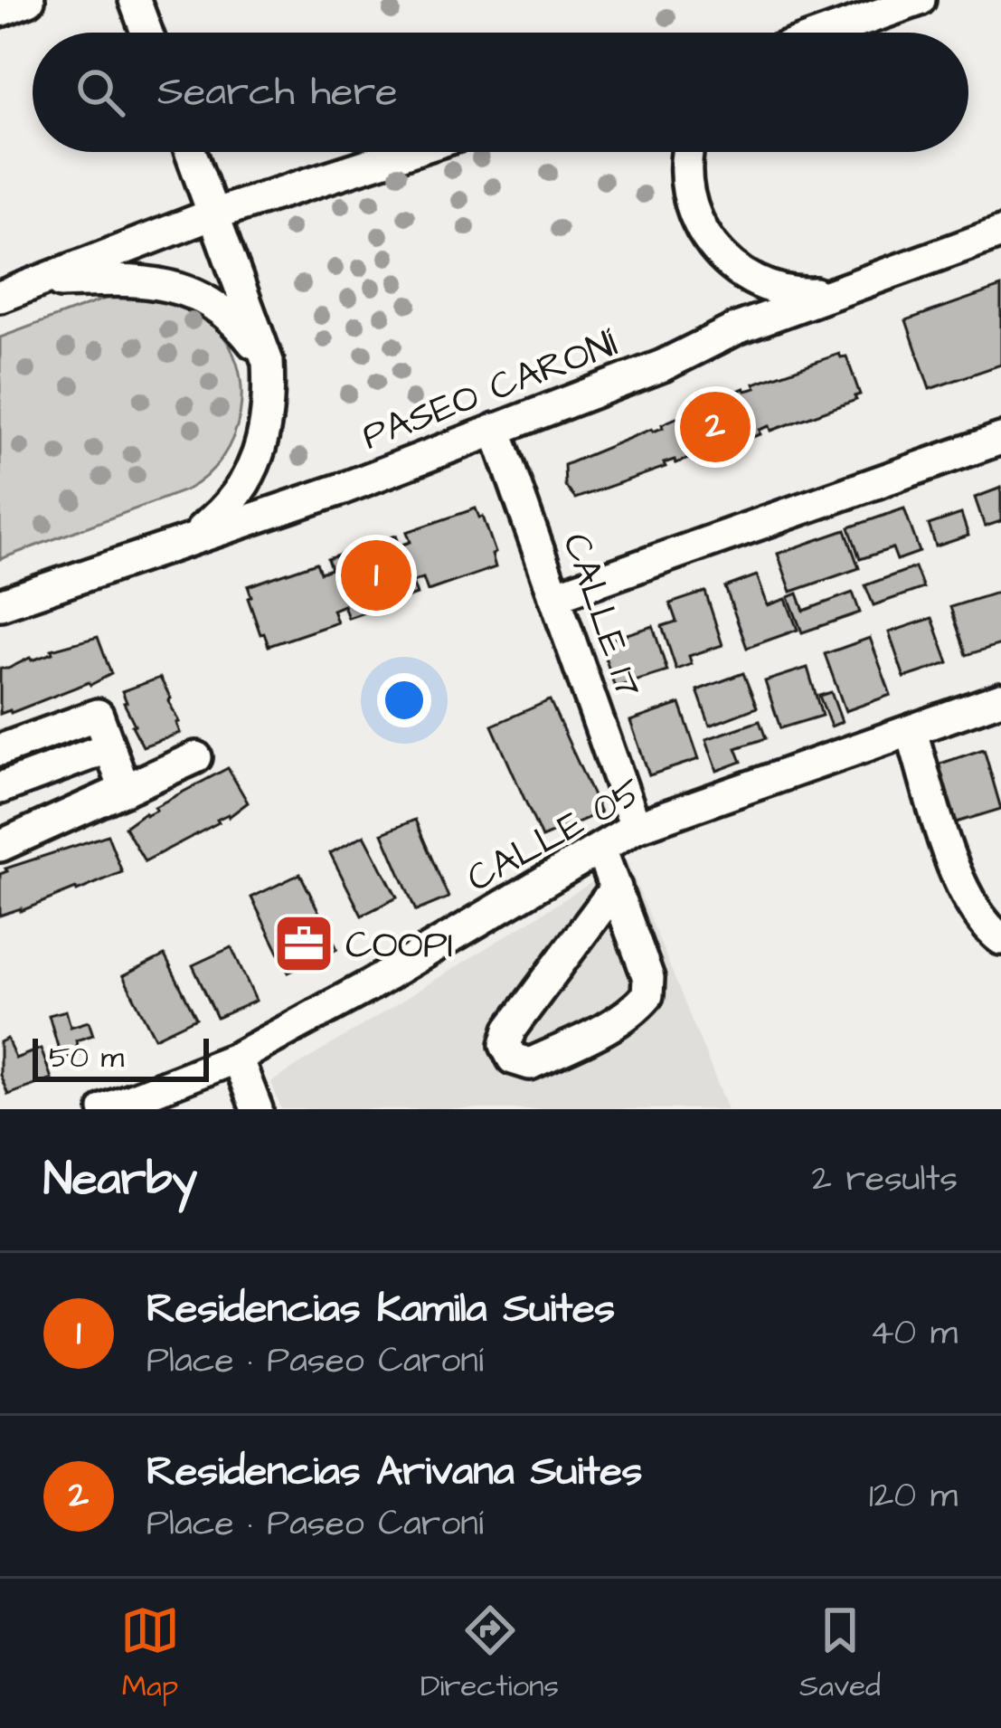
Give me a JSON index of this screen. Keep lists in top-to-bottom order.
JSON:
{
  "streets": {
    "street": ["PASEO CARONÍ", "CALLE 17", "CALLE 05"]
  },
  "crossings": [
    ["PASEO CARONÍ", "CALLE 17"],
    ["CALLE 17", "CALLE 05"]
  ],
  "places": {
    "office": ["COOPI"]
  },
  "scale_bar": "50 m",
  "page": {
    "search": "Search here",
    "pins": ["2", "1"],
    "scale": "50 m",
    "heading": ["Nearby", "2 results"],
    "list": [
      {
        "mark": "1",
        "name": "Residencias Kamila Suites",
        "note": "Place · Paseo Caroní",
        "value": "40 m"
      },
      {
        "mark": "2",
        "name": "Residencias Arivana Suites",
        "note": "Place · Paseo Caroní",
        "value": "120 m"
      }
    ],
    "nav": ["Map", "Directions", "Saved"]
  }
}
